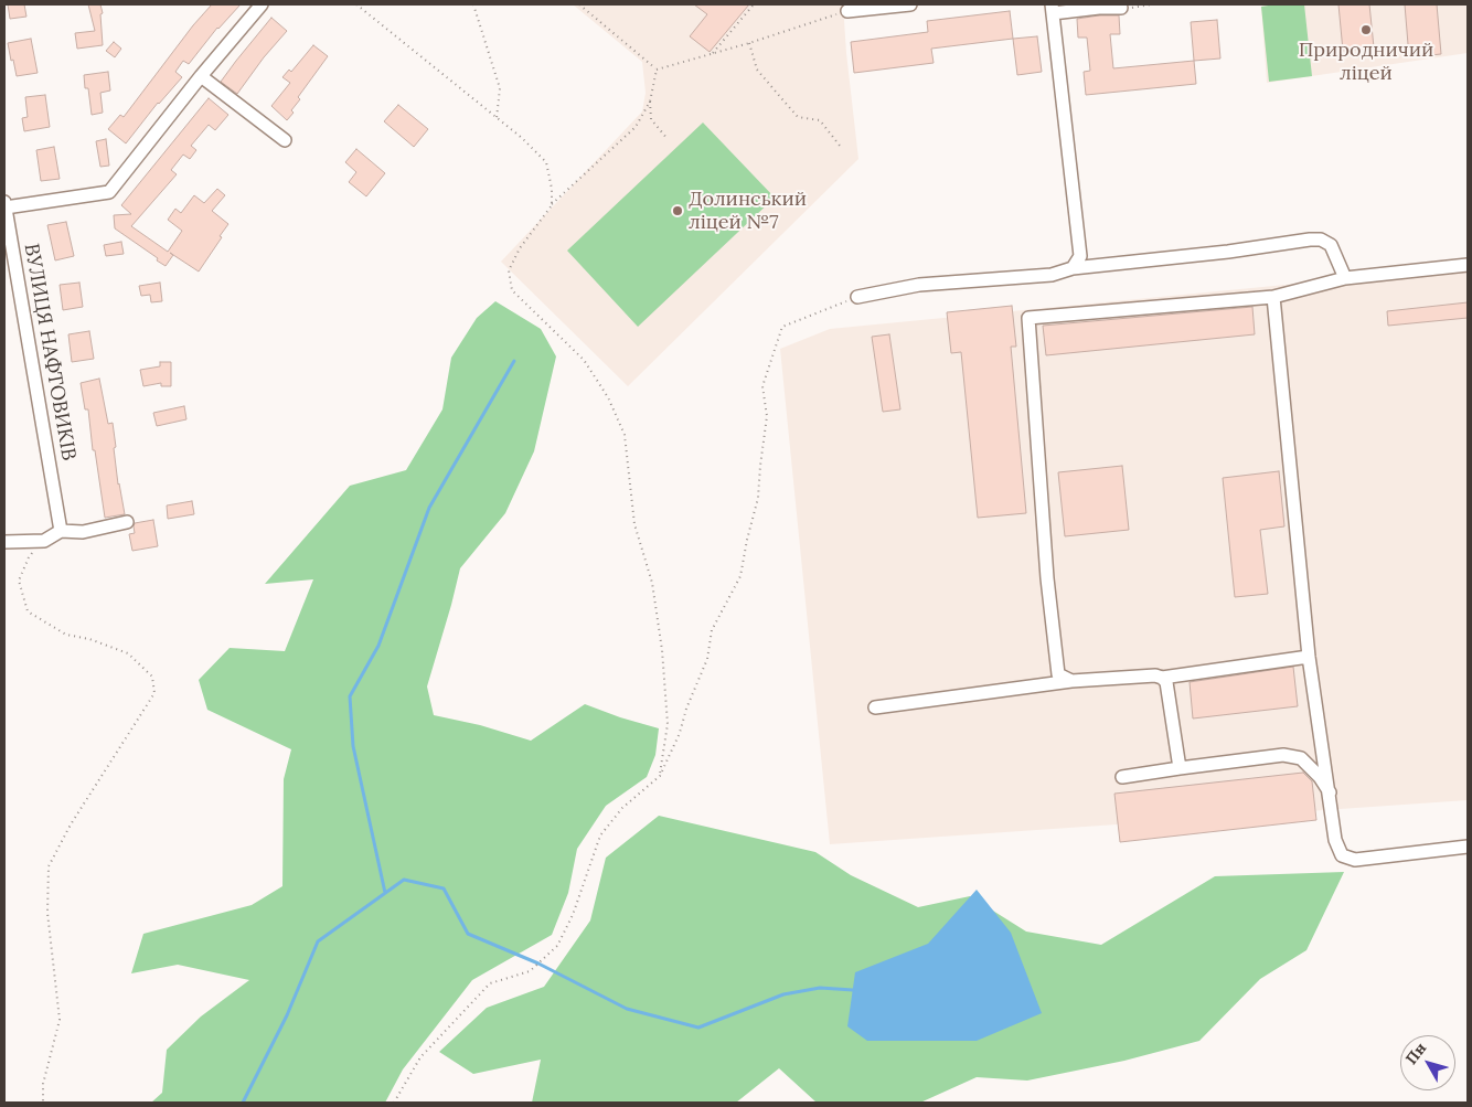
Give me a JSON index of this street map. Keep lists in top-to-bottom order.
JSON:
{
  "streets": {
    "street": ["ВУЛИЦЯ НАФТОВИКІВ"]
  },
  "places": ["Природничий ліцей", "Долинський ліцей №7"],
  "north": "top left"
}
